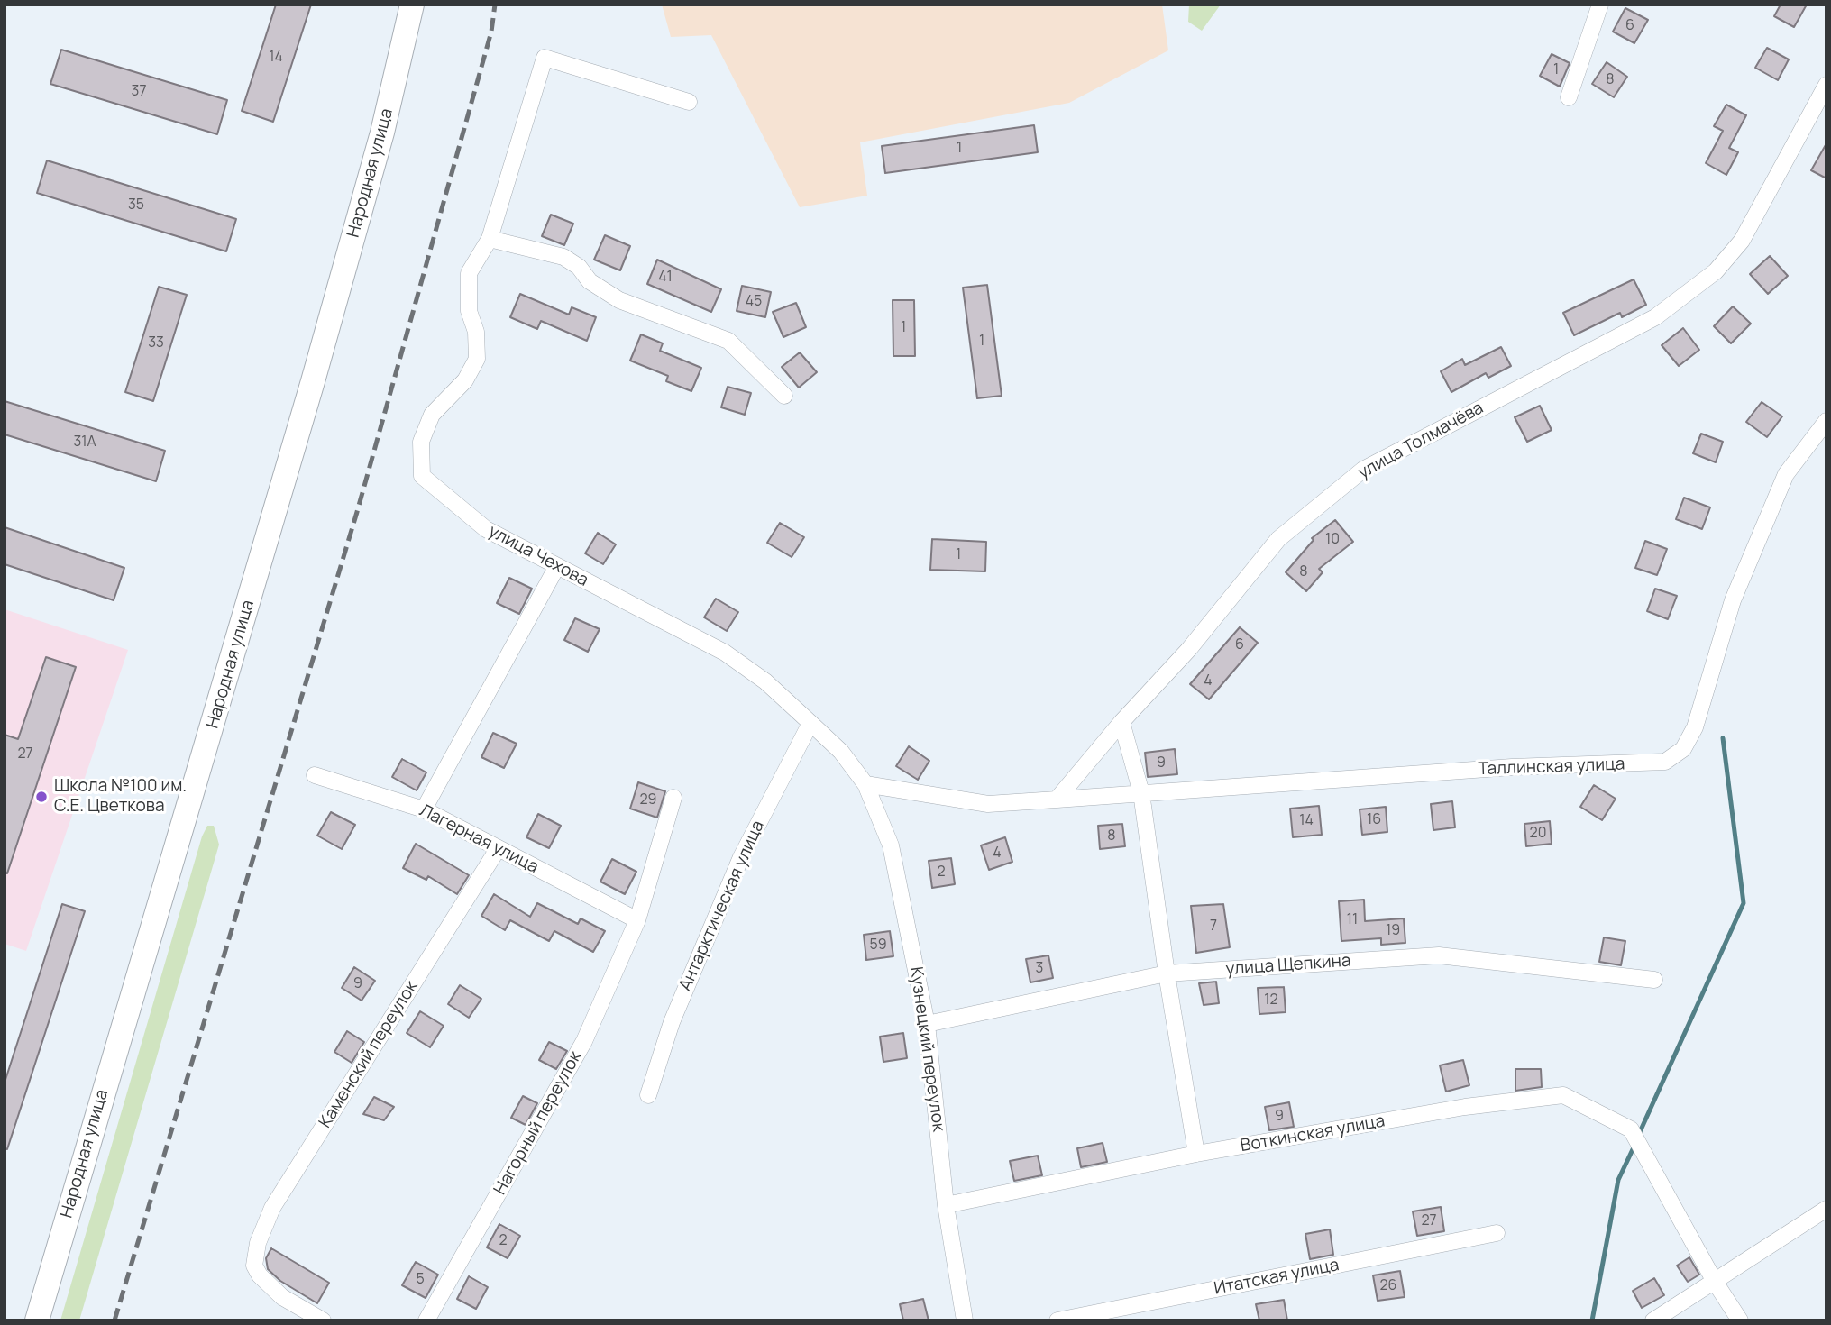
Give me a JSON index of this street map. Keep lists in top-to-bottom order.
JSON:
{
  "streets": {
    "main road": ["Народная улица"],
    "street": [
      "улица Толмачёва",
      "улица Чехова",
      "Таллинская улица",
      "Лагерная улица",
      "Антарктическая улица",
      "улица Щепкина",
      "Кузнецкий переулок",
      "Каменский переулок",
      "Нагорный переулок",
      "Воткинская улица",
      "Итатская улица"
    ]
  },
  "crossings": [
    ["улица Толмачёва", "Таллинская улица"],
    ["улица Чехова", "Антарктическая улица"],
    ["улица Чехова", "Кузнецкий переулок"],
    ["Лагерная улица", "Каменский переулок"],
    ["Лагерная улица", "Нагорный переулок"],
    ["улица Щепкина", "Кузнецкий переулок"],
    ["Кузнецкий переулок", "Воткинская улица"]
  ],
  "places": ["Школа №100 им. С.Е. Цветкова"],
  "house_numbers": [
    "6",
    "14",
    "1",
    "8",
    "37",
    "1",
    "35",
    "41",
    "45",
    "1",
    "1",
    "33",
    "31А",
    "10",
    "1",
    "8",
    "6",
    "4",
    "27",
    "9",
    "29",
    "16",
    "14",
    "20",
    "8",
    "4",
    "2",
    "11",
    "7",
    "19",
    "59",
    "3",
    "9",
    "12",
    "9",
    "27",
    "2",
    "5",
    "26"
  ]
}
